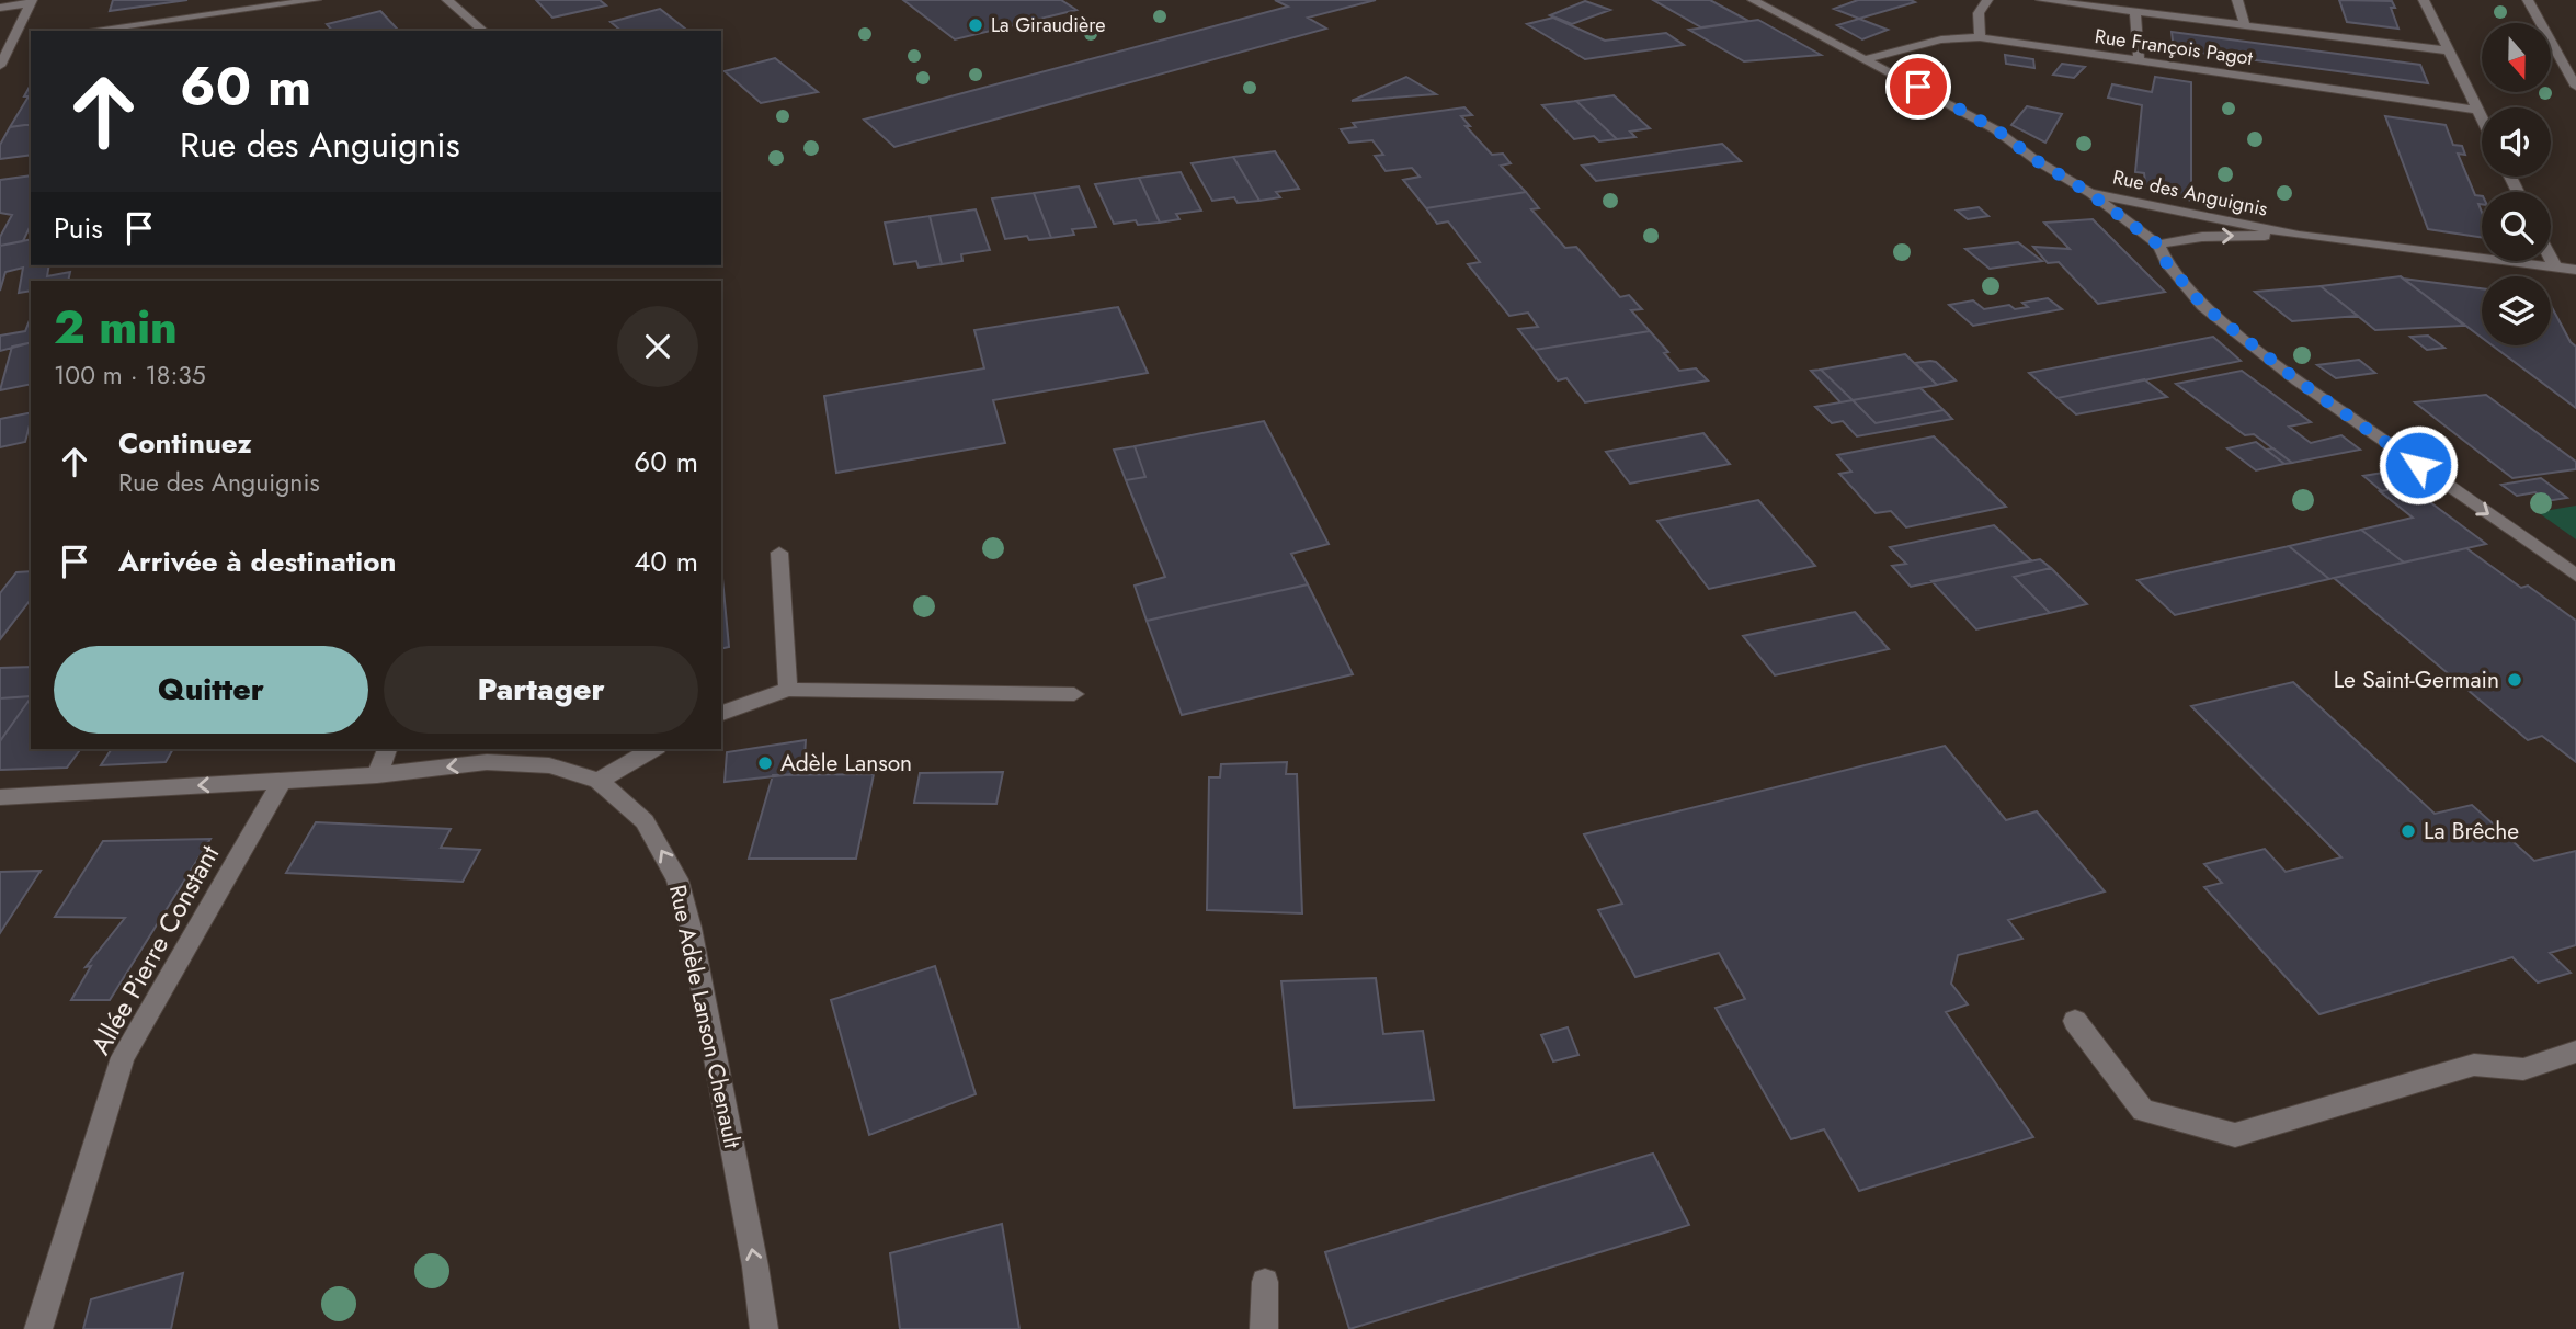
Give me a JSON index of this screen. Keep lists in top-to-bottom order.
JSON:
{
  "streets": {
    "street": [
      "Rue François Pagot",
      "Rue des Anguignis",
      "Allée Pierre Constant",
      "Rue Adèle Lanson Chenault"
    ]
  },
  "crossings": [
    ["Rue François Pagot", "Rue des Anguignis"],
    ["Allée Pierre Constant", "Rue Adèle Lanson Chenault"]
  ],
  "places": [
    "La Giraudière",
    "Le Saint-Germain",
    "Adèle Lanson",
    "La Brêche"
  ],
  "north": "bottom",
  "page": {
    "turn": ["60 m", "Rue des Anguignis"],
    "then": "Puis",
    "heading": ["2 min", "100 m · 18:35"],
    "list": [
      {
        "name": "Continuez",
        "note": "Rue des Anguignis",
        "value": "60 m"
      },
      {
        "name": "Arrivée à destination",
        "value": "40 m"
      }
    ],
    "buttons": ["Quitter", "Partager"]
  }
}
